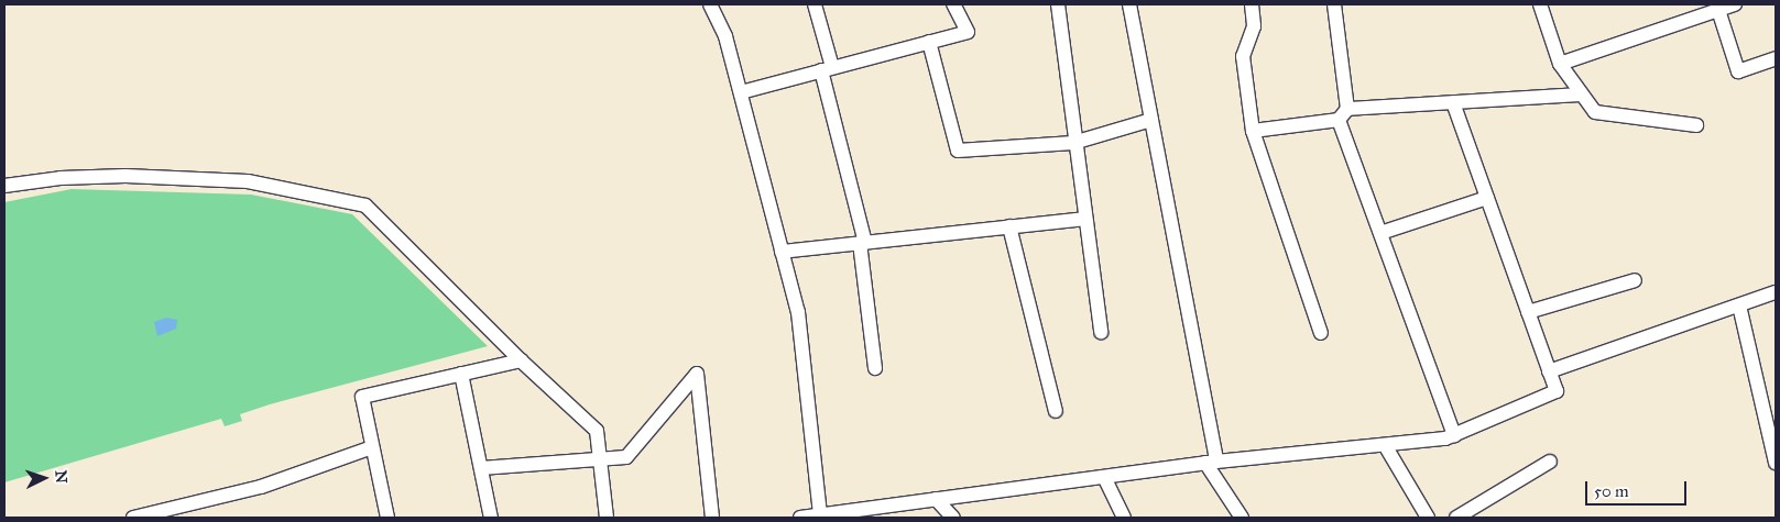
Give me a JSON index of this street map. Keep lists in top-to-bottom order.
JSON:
{
  "scale_bar": "50 m",
  "north": "right"
}
